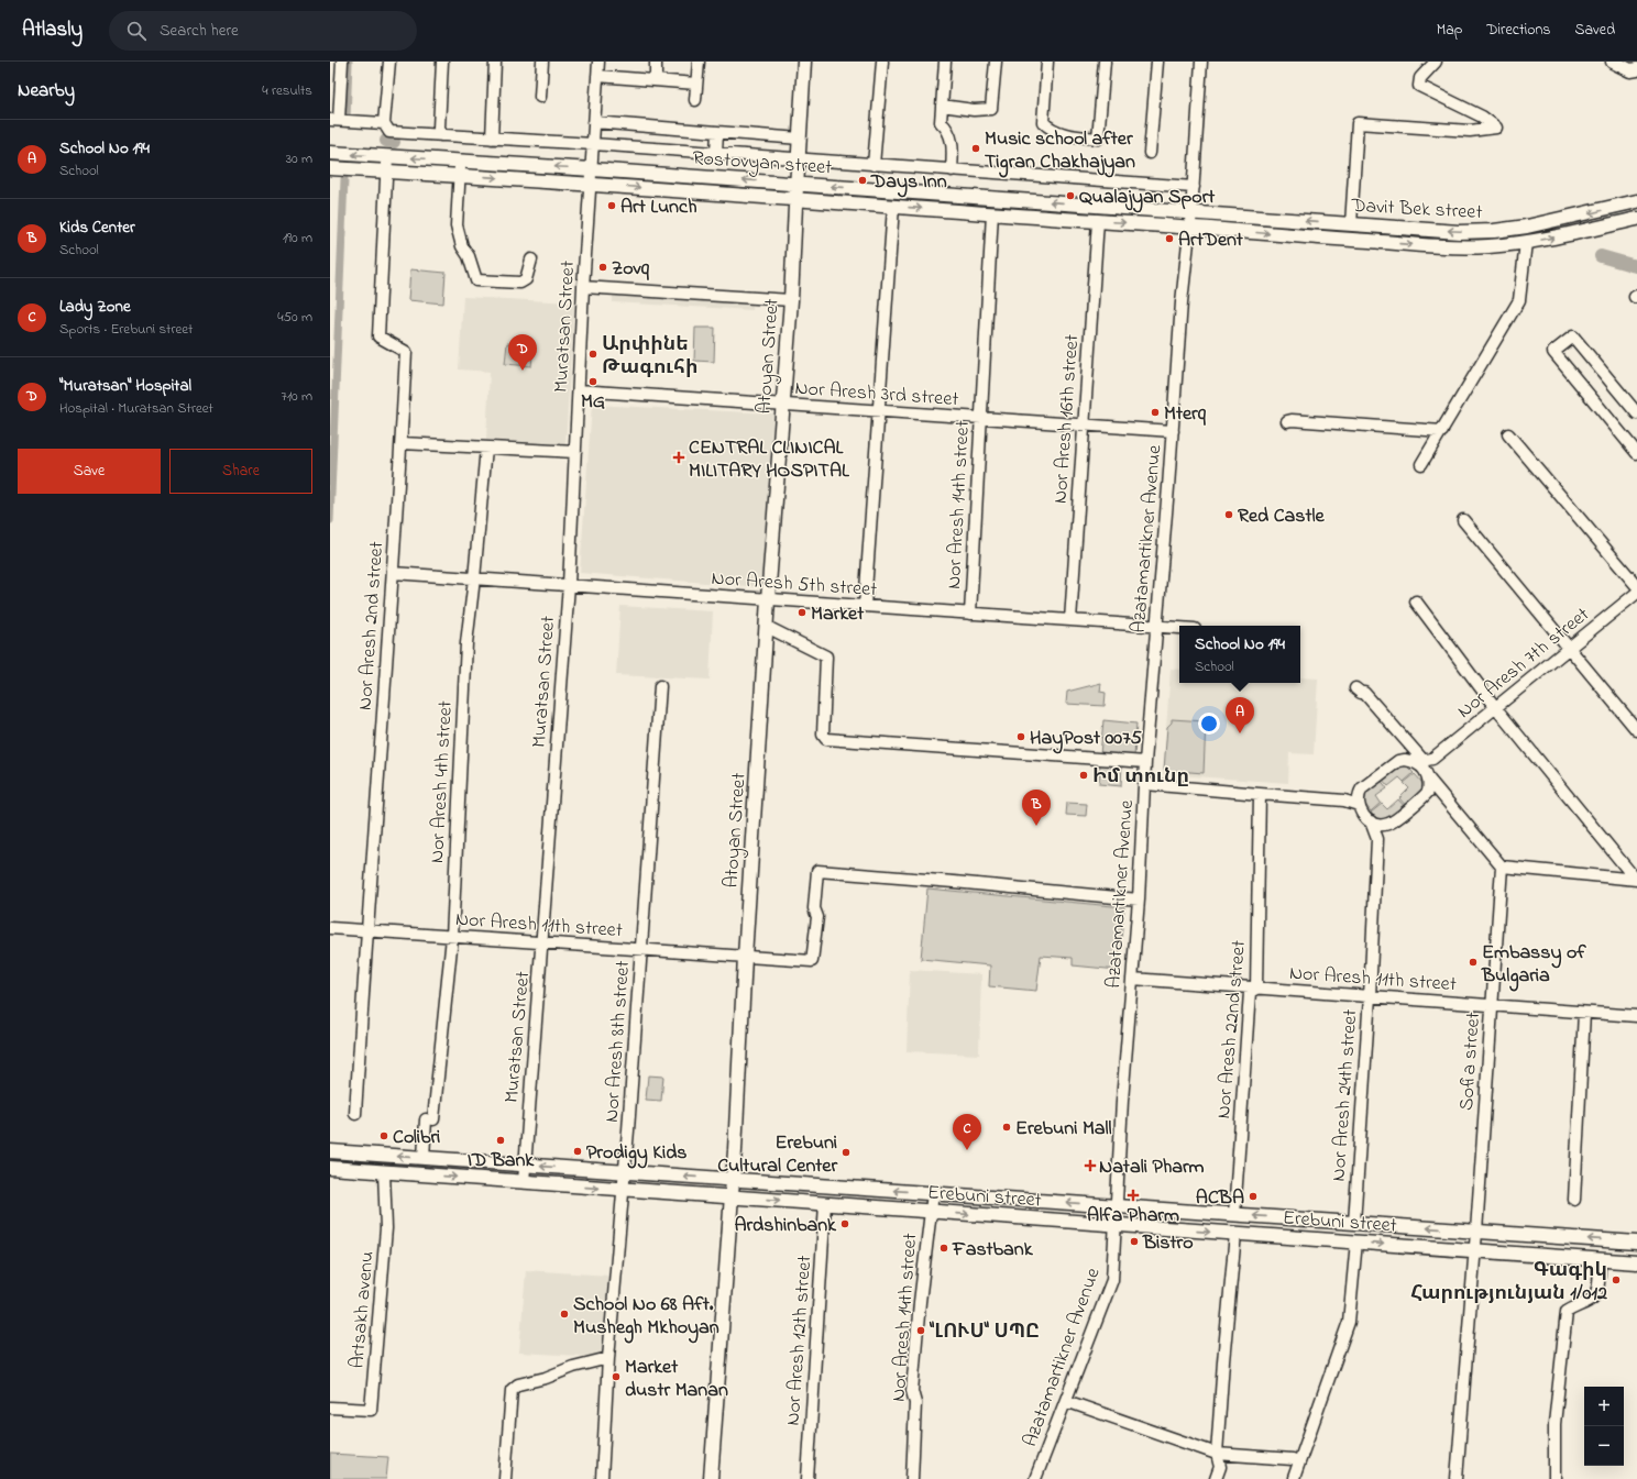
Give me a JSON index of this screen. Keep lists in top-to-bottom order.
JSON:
{
  "streets": {
    "main road": [
      "Rostovyan street",
      "Davit Bek street",
      "Atoyan Street",
      "Erebuni street"
    ],
    "street": [
      "Muratsan Street",
      "Nor Aresh 3rd street",
      "Nor Aresh 16th street",
      "Nor Aresh 14th street",
      "Azatamartikner Avenue",
      "Nor Aresh 5th street",
      "Nor Aresh 2nd street",
      "Nor Aresh 7th street",
      "Nor Aresh 4th street",
      "Nor Aresh 11th street",
      "Nor Aresh 22nd street",
      "Nor Aresh 8th street",
      "Sofia street",
      "Nor Aresh 24th street",
      "Artsakh avenu",
      "Nor Aresh 12th street"
    ]
  },
  "crossings": [
    ["Rostovyan street", "Davit Bek street"],
    ["Rostovyan street", "Muratsan Street"],
    ["Rostovyan street", "Atoyan Street"],
    ["Rostovyan street", "Nor Aresh 16th street"],
    ["Rostovyan street", "Nor Aresh 14th street"],
    ["Rostovyan street", "Azatamartikner Avenue"],
    ["Rostovyan street", "Nor Aresh 2nd street"],
    ["Davit Bek street", "Azatamartikner Avenue"],
    ["Muratsan Street", "Nor Aresh 3rd street"],
    ["Muratsan Street", "Nor Aresh 5th street"],
    ["Muratsan Street", "Nor Aresh 11th street"],
    ["Muratsan Street", "Erebuni street"],
    ["Atoyan Street", "Nor Aresh 3rd street"],
    ["Atoyan Street", "Nor Aresh 5th street"],
    ["Atoyan Street", "Nor Aresh 11th street"],
    ["Atoyan Street", "Erebuni street"],
    ["Nor Aresh 3rd street", "Nor Aresh 16th street"],
    ["Nor Aresh 3rd street", "Nor Aresh 14th street"],
    ["Nor Aresh 3rd street", "Azatamartikner Avenue"],
    ["Nor Aresh 16th street", "Nor Aresh 5th street"],
    ["Nor Aresh 14th street", "Nor Aresh 5th street"],
    ["Nor Aresh 14th street", "Erebuni street"],
    ["Azatamartikner Avenue", "Nor Aresh 5th street"],
    ["Azatamartikner Avenue", "Nor Aresh 11th street"],
    ["Azatamartikner Avenue", "Erebuni street"],
    ["Nor Aresh 5th street", "Nor Aresh 2nd street"],
    ["Nor Aresh 5th street", "Nor Aresh 4th street"],
    ["Nor Aresh 2nd street", "Nor Aresh 11th street"],
    ["Nor Aresh 7th street", "Nor Aresh 24th street"],
    ["Nor Aresh 4th street", "Nor Aresh 11th street"],
    ["Nor Aresh 4th street", "Erebuni street"],
    ["Nor Aresh 11th street", "Nor Aresh 22nd street"],
    ["Nor Aresh 11th street", "Nor Aresh 8th street"],
    ["Nor Aresh 11th street", "Sofia street"],
    ["Nor Aresh 11th street", "Nor Aresh 24th street"],
    ["Nor Aresh 22nd street", "Erebuni street"],
    ["Nor Aresh 8th street", "Erebuni street"],
    ["Sofia street", "Erebuni street"],
    ["Nor Aresh 24th street", "Erebuni street"],
    ["Erebuni street", "Artsakh avenu"],
    ["Erebuni street", "Nor Aresh 12th street"]
  ],
  "places": {
    "other": [
      "Music school after Tigran Chakhajyan",
      "Days Inn",
      "Qualajyan Sport",
      "Art Lunch",
      "ArtDent",
      "Zovq",
      "Արփինե Թագուհի",
      "MG",
      "Mterq",
      "Red Castle",
      "Market",
      "HayPost 0075",
      "Իմ տունը",
      "Embassy of Bulgaria",
      "Erebuni Mall",
      "Colibri",
      "ID Bank",
      "Prodigy Kids",
      "Erebuni Cultural Center",
      "ACBA",
      "Ardshinbank",
      "Bistro",
      "Fastbank",
      "Գագիկ Հարությունյան 1/012",
      "School No 68 Aft. Mushegh Mkhoyan",
      "\"ԼՈՒՍ\" ՍՊԸ",
      "Market dustr Manan"
    ],
    "health": ["CENTRAL CLINICAL MILITARY HOSPITAL", "Natali Pharm", "Alfa Pharm"]
  },
  "page": {
    "header": "Atlasly",
    "search": "Search here",
    "nav": ["Map", "Directions", "Saved"],
    "heading": ["Nearby", "4 results"],
    "list": [
      {
        "mark": "A",
        "name": "School No 194",
        "note": "School",
        "value": "30 m"
      },
      {
        "mark": "B",
        "name": "Kids Center",
        "note": "School",
        "value": "190 m"
      },
      {
        "mark": "C",
        "name": "Lady Zone",
        "note": "Sports · Erebuni street",
        "value": "450 m"
      },
      {
        "mark": "D",
        "name": "\"Muratsan\" Hospital",
        "note": "Hospital · Muratsan Street",
        "value": "710 m"
      }
    ],
    "pins": [
      "D",
      "A",
      "B",
      "C"
    ],
    "buttons": ["Save", "Share"],
    "popup": ["School No 194", "School"],
    "map_buttons": ["+", "−"]
  }
}
